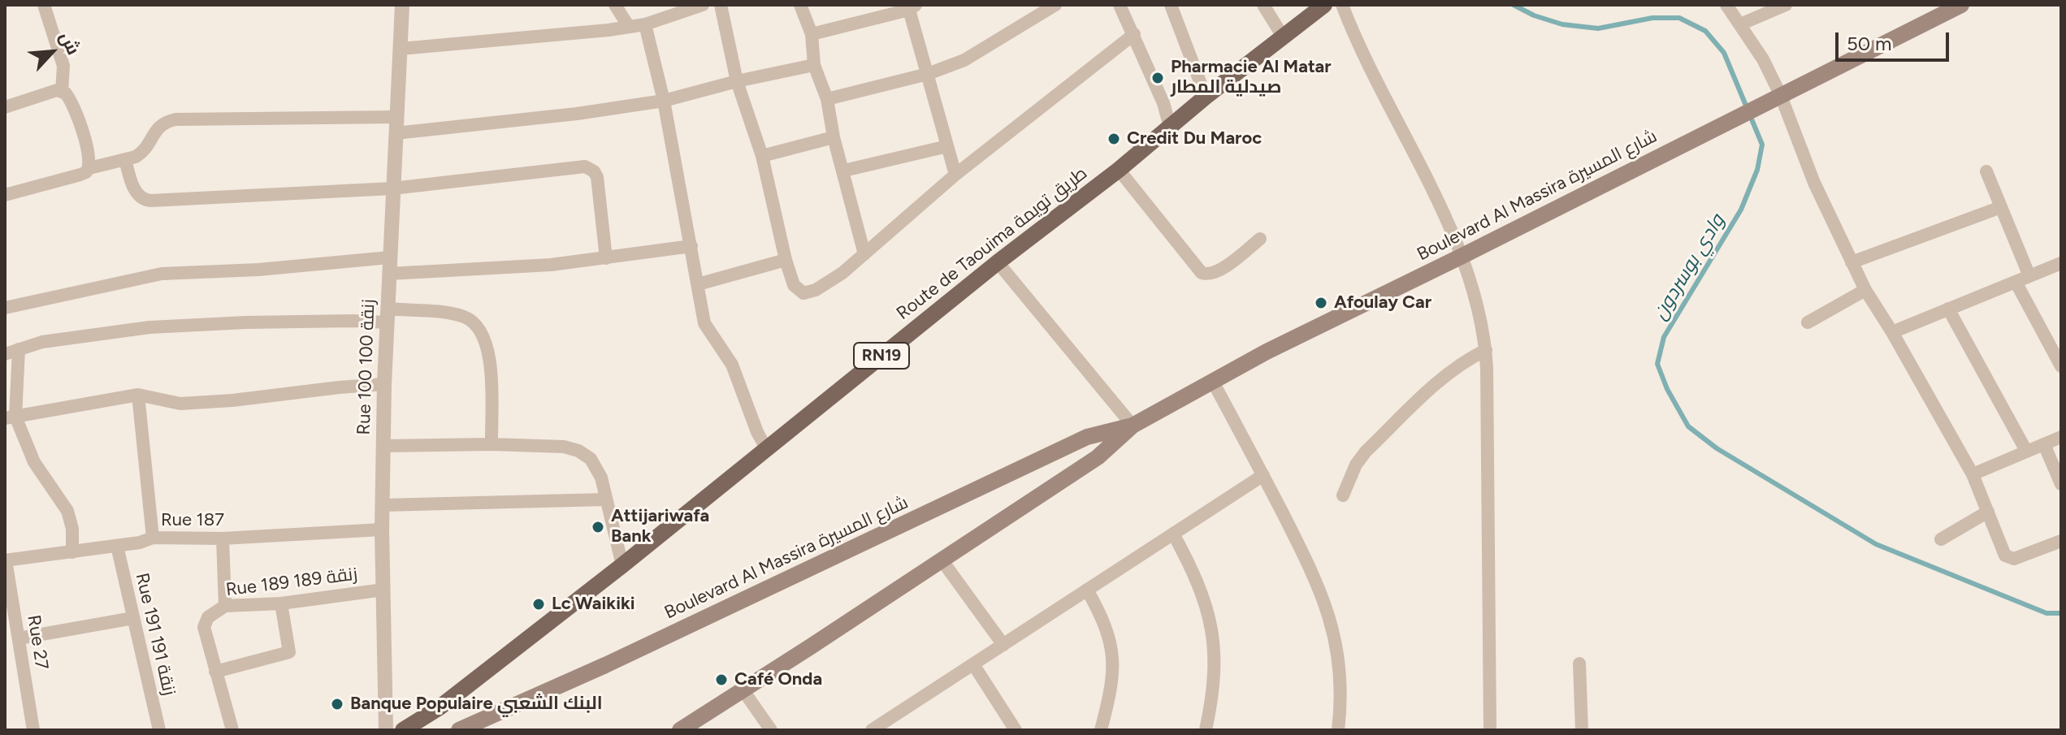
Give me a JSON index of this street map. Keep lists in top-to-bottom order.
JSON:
{
  "streets": {
    "main road": ["Boulevard Al Massira شارع المسيرة", "Route de Taouima طريق تويمة", "RN19"],
    "street": [
      "Rue 100 زنقة 100",
      "Rue 187",
      "Rue 189 زنقة 189",
      "Rue 191 زنقة 191",
      "Rue 27"
    ]
  },
  "crossings": [
    ["Rue 100 زنقة 100", "Rue 187"],
    ["Rue 100 زنقة 100", "Rue 189 زنقة 189"],
    ["Rue 187", "Rue 191 زنقة 191"],
    ["Rue 187", "Rue 27"]
  ],
  "water": ["وادي بوسردون"],
  "places": [
    "Pharmacie Al Matar صيدلية المطار",
    "Credit Du Maroc",
    "Afoulay Car",
    "Attijariwafa Bank",
    "Lc Waikiki",
    "Café Onda",
    "Banque Populaire البنك الشعبي"
  ],
  "scale_bar": "50 m",
  "north": "top right"
}
